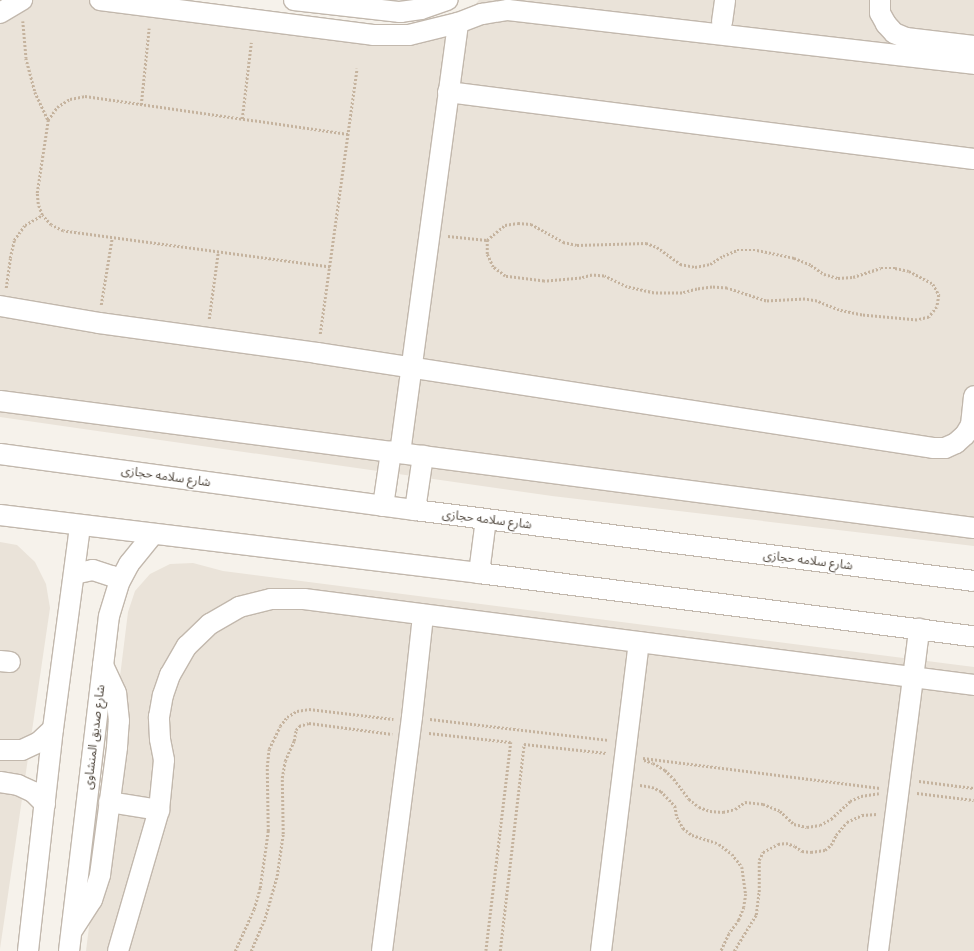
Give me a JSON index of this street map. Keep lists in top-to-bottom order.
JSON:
{
  "streets": {
    "street": ["شارع سلامه حجازى", "شارع صديق المنشاوى"]
  }
}
